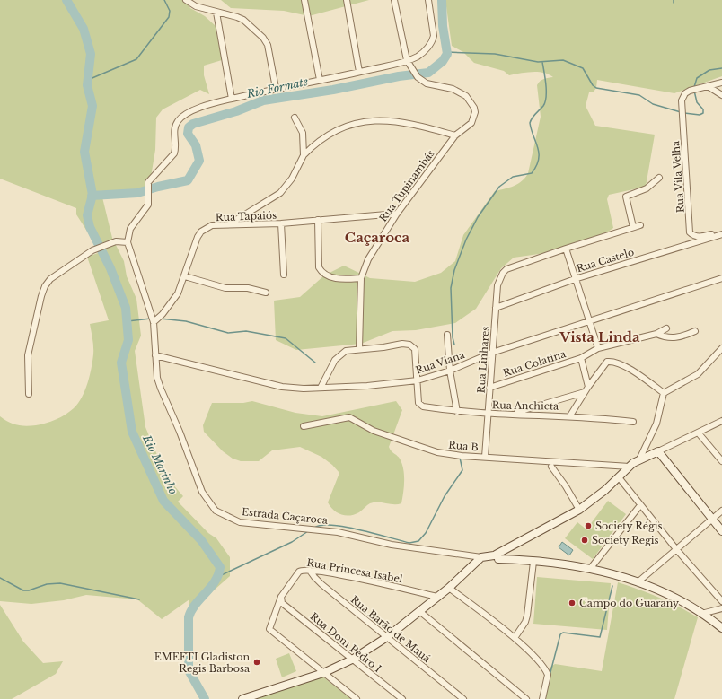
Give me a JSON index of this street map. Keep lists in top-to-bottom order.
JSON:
{
  "streets": {
    "street": [
      "Rua Vila Velha",
      "Rua Tupinambás",
      "Rua Tapaiós",
      "Rua Castelo",
      "Rua Linhares",
      "Rua Viana",
      "Rua Colatina",
      "Rua Anchieta",
      "Rua B",
      "Estrada Caçaroca",
      "Rua Princesa Isabel",
      "Rua Barão de Mauá",
      "Rua Dom Pedro I"
    ]
  },
  "crossings": [
    ["Rua Vila Velha", "Rua Castelo"],
    ["Rua Tupinambás", "Rua Tapaiós"],
    ["Rua Tapaiós", "Estrada Caçaroca"],
    ["Rua Castelo", "Rua Linhares"],
    ["Rua Linhares", "Rua Viana"],
    ["Rua Linhares", "Rua Colatina"],
    ["Rua Linhares", "Rua Anchieta"],
    ["Rua Linhares", "Rua B"],
    ["Rua Viana", "Rua Anchieta"],
    ["Rua Viana", "Estrada Caçaroca"],
    ["Rua Princesa Isabel", "Rua Barão de Mauá"],
    ["Rua Princesa Isabel", "Rua Dom Pedro I"]
  ],
  "districts": ["Caçaroca", "Vista Linda"],
  "water": ["Rio Formate", "Rio Marinho"],
  "places": [
    "Society Régis",
    "Society Regis",
    "Campo do Guarany",
    "EMEFTI Gladiston Regis Barbosa"
  ]
}
